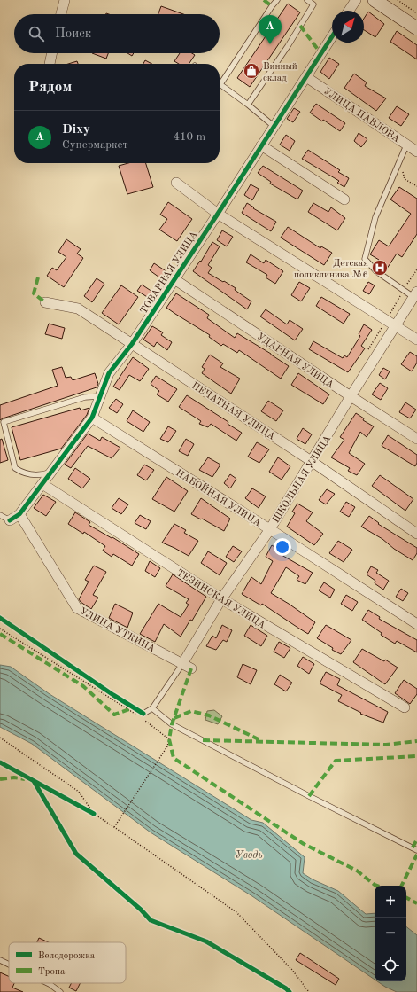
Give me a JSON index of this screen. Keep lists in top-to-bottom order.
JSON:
{
  "streets": {
    "street": [
      "УЛИЦА ПАВЛОВА",
      "ТОВАРНАЯ УЛИЦА",
      "УДАРНАЯ УЛИЦА",
      "ПЕЧАТНАЯ УЛИЦА",
      "ШКОЛЬНАЯ УЛИЦА",
      "НАБОЙНАЯ УЛИЦА",
      "ТЕЗИНСКАЯ УЛИЦА",
      "УЛИЦА УТКИНА"
    ]
  },
  "crossings": [
    ["УЛИЦА ПАВЛОВА", "ТОВАРНАЯ УЛИЦА"],
    ["ТОВАРНАЯ УЛИЦА", "УДАРНАЯ УЛИЦА"],
    ["ТОВАРНАЯ УЛИЦА", "ПЕЧАТНАЯ УЛИЦА"],
    ["ТОВАРНАЯ УЛИЦА", "НАБОЙНАЯ УЛИЦА"],
    ["ТОВАРНАЯ УЛИЦА", "ТЕЗИНСКАЯ УЛИЦА"],
    ["ТОВАРНАЯ УЛИЦА", "УЛИЦА УТКИНА"],
    ["УДАРНАЯ УЛИЦА", "ШКОЛЬНАЯ УЛИЦА"],
    ["ПЕЧАТНАЯ УЛИЦА", "ШКОЛЬНАЯ УЛИЦА"],
    ["ШКОЛЬНАЯ УЛИЦА", "НАБОЙНАЯ УЛИЦА"],
    ["ШКОЛЬНАЯ УЛИЦА", "ТЕЗИНСКАЯ УЛИЦА"],
    ["ШКОЛЬНАЯ УЛИЦА", "УЛИЦА УТКИНА"]
  ],
  "water": ["Уводь"],
  "places": {
    "shop": ["Винный склад"],
    "hospital": ["Детская поликлиника №6"]
  },
  "legend": ["Велодорожка", "Тропа"],
  "north": "top right",
  "page": {
    "search": "Поиск",
    "pins": "A",
    "heading": "Рядом",
    "list": [
      {
        "mark": "A",
        "name": "Dixy",
        "note": "Супермаркет",
        "value": "410 m"
      }
    ],
    "map_buttons": ["+", "−"]
  }
}
